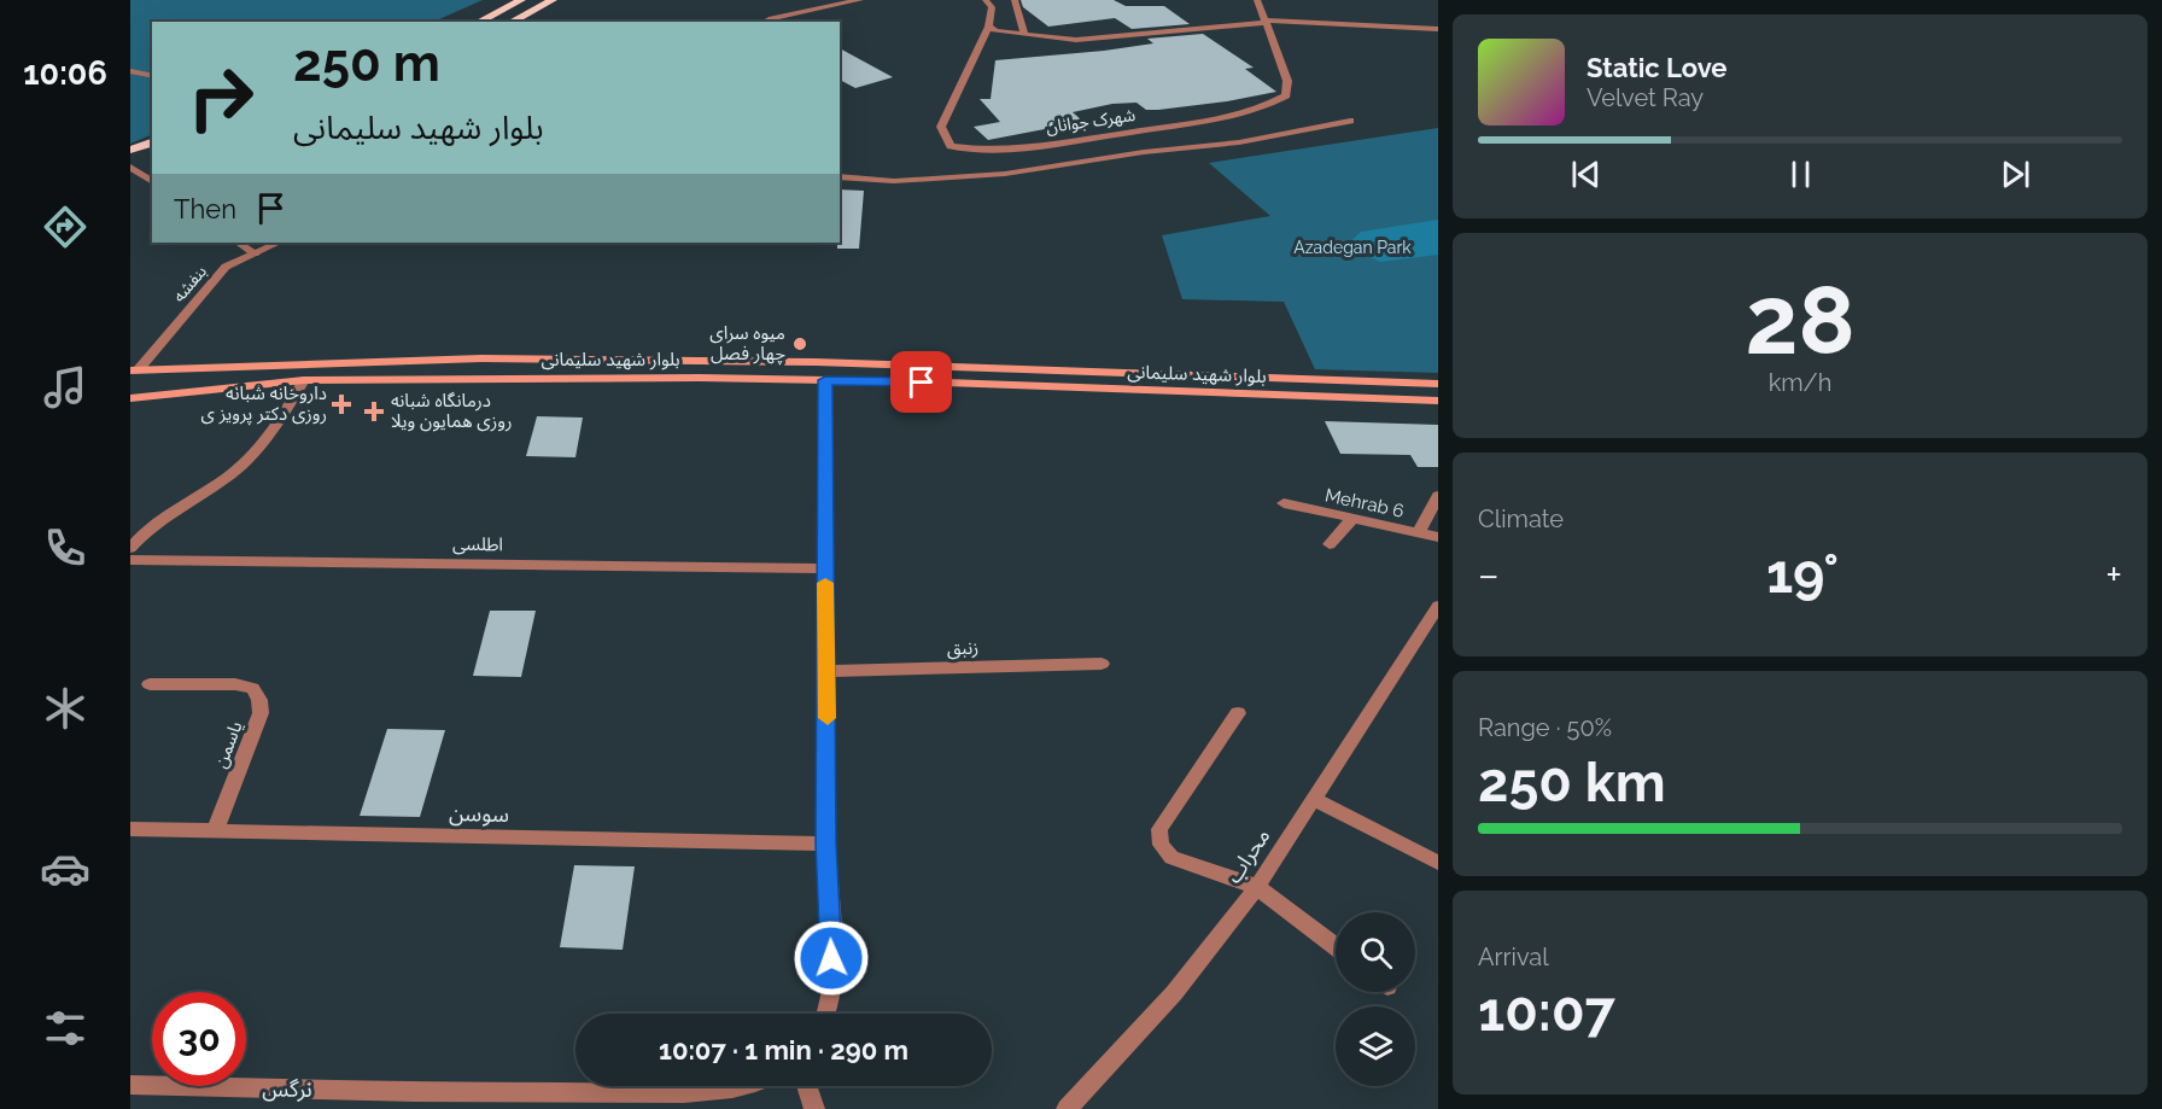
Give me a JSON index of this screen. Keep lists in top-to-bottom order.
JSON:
{
  "streets": {
    "main road": ["بلوار شهید سلیمانی"],
    "street": [
      "شهرک جوانان",
      "بنفشه",
      "Mehrab 6",
      "اطلسی",
      "زنبق",
      "یاسمن",
      "سوسن",
      "محراب",
      "نرگس"
    ]
  },
  "crossings": [
    ["بنفشه", "بلوار شهید سلیمانی"],
    ["یاسمن", "سوسن"]
  ],
  "parks": ["Azadegan Park"],
  "places": {
    "other": ["میوه سرای چهار فصل"],
    "health": ["داروخانه شبانه روزی دکتر پرویز ی", "درمانگاه شبانه روزی همایون ویلا"]
  },
  "page": {
    "tabs": "10:06",
    "turn": ["250 m", "بلوار شهید سلیمانی"],
    "song": ["Static Love", "Velvet Ray"],
    "then": "Then",
    "tile": [
      ["28", "km/h"],
      "Climate",
      ["Range · 50%", "250 km"],
      ["Arrival", "10:07"]
    ],
    "heat": ["−", "19°", "+"],
    "limit": "30",
    "trip": "10:07 · 1 min · 290 m"
  }
}
